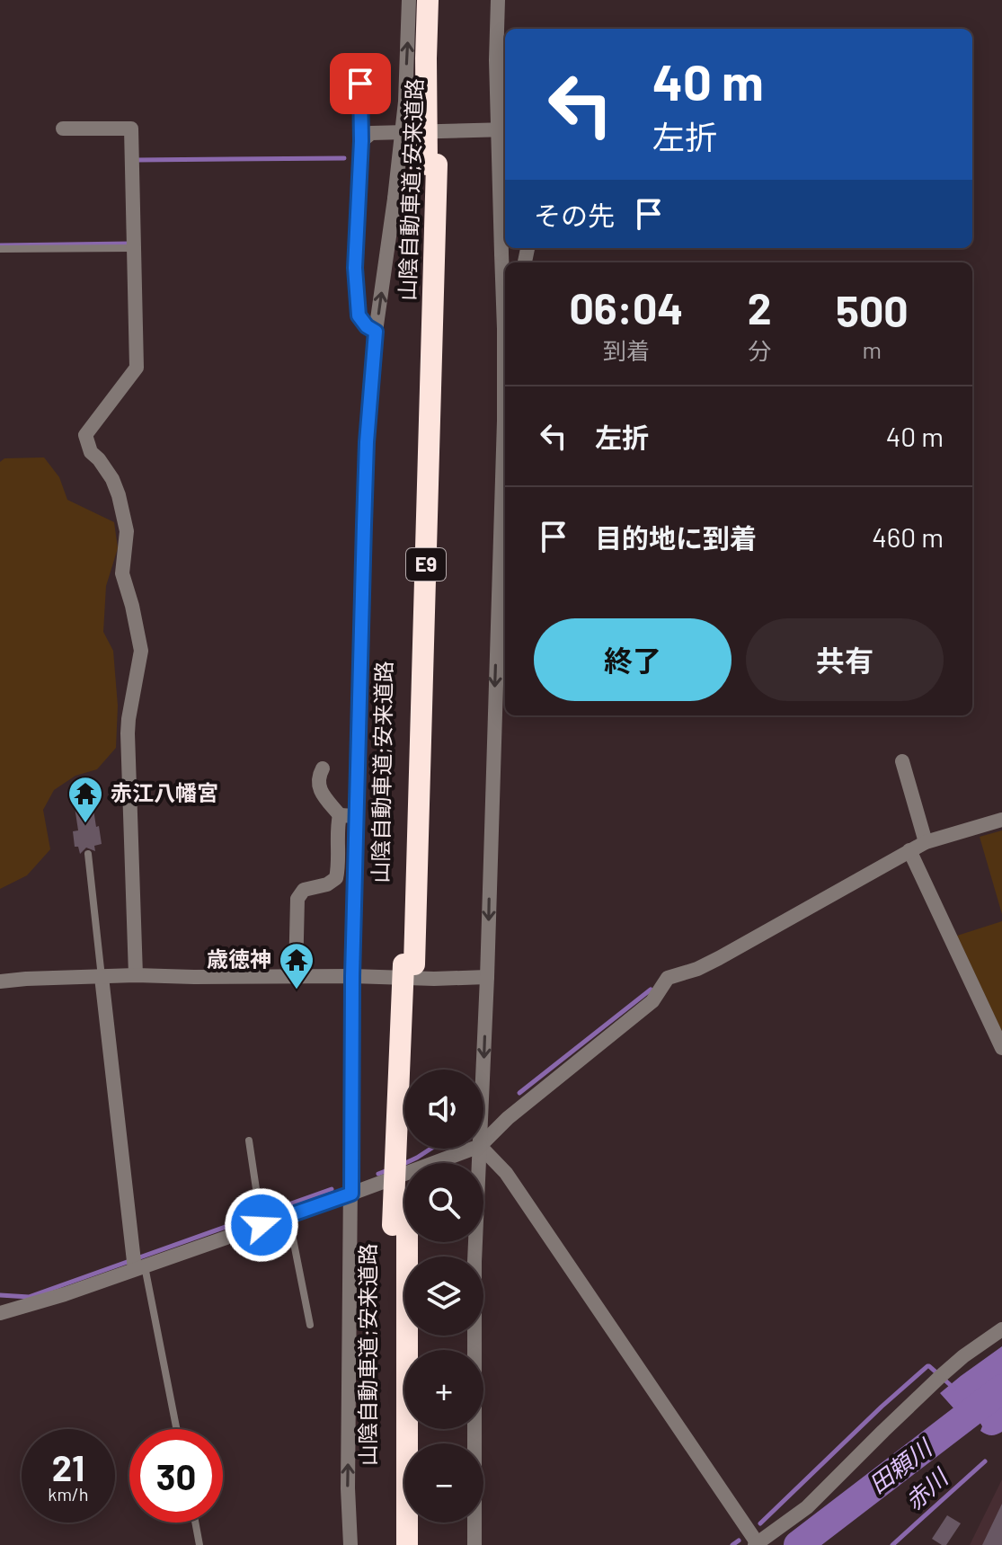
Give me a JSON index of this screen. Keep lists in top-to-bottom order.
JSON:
{
  "streets": {
    "highway": ["山陰自動車道;安来道路", "E9"]
  },
  "water": ["田頼川", "赤川"],
  "places": {
    "temple": ["赤江八幡宮", "歳徳神"]
  },
  "page": {
    "turn": ["40 m", "左折"],
    "then": "その先",
    "eta": [
      "06:04",
      "到着",
      "2",
      "分",
      "500",
      "m"
    ],
    "list": [
      {
        "name": "左折",
        "value": "40 m"
      },
      {
        "name": "目的地に到着",
        "value": "460 m"
      }
    ],
    "buttons": ["終了", "共有"],
    "map_buttons": ["+", "−"],
    "speed": "21 km/h",
    "limit": "30"
  }
}
